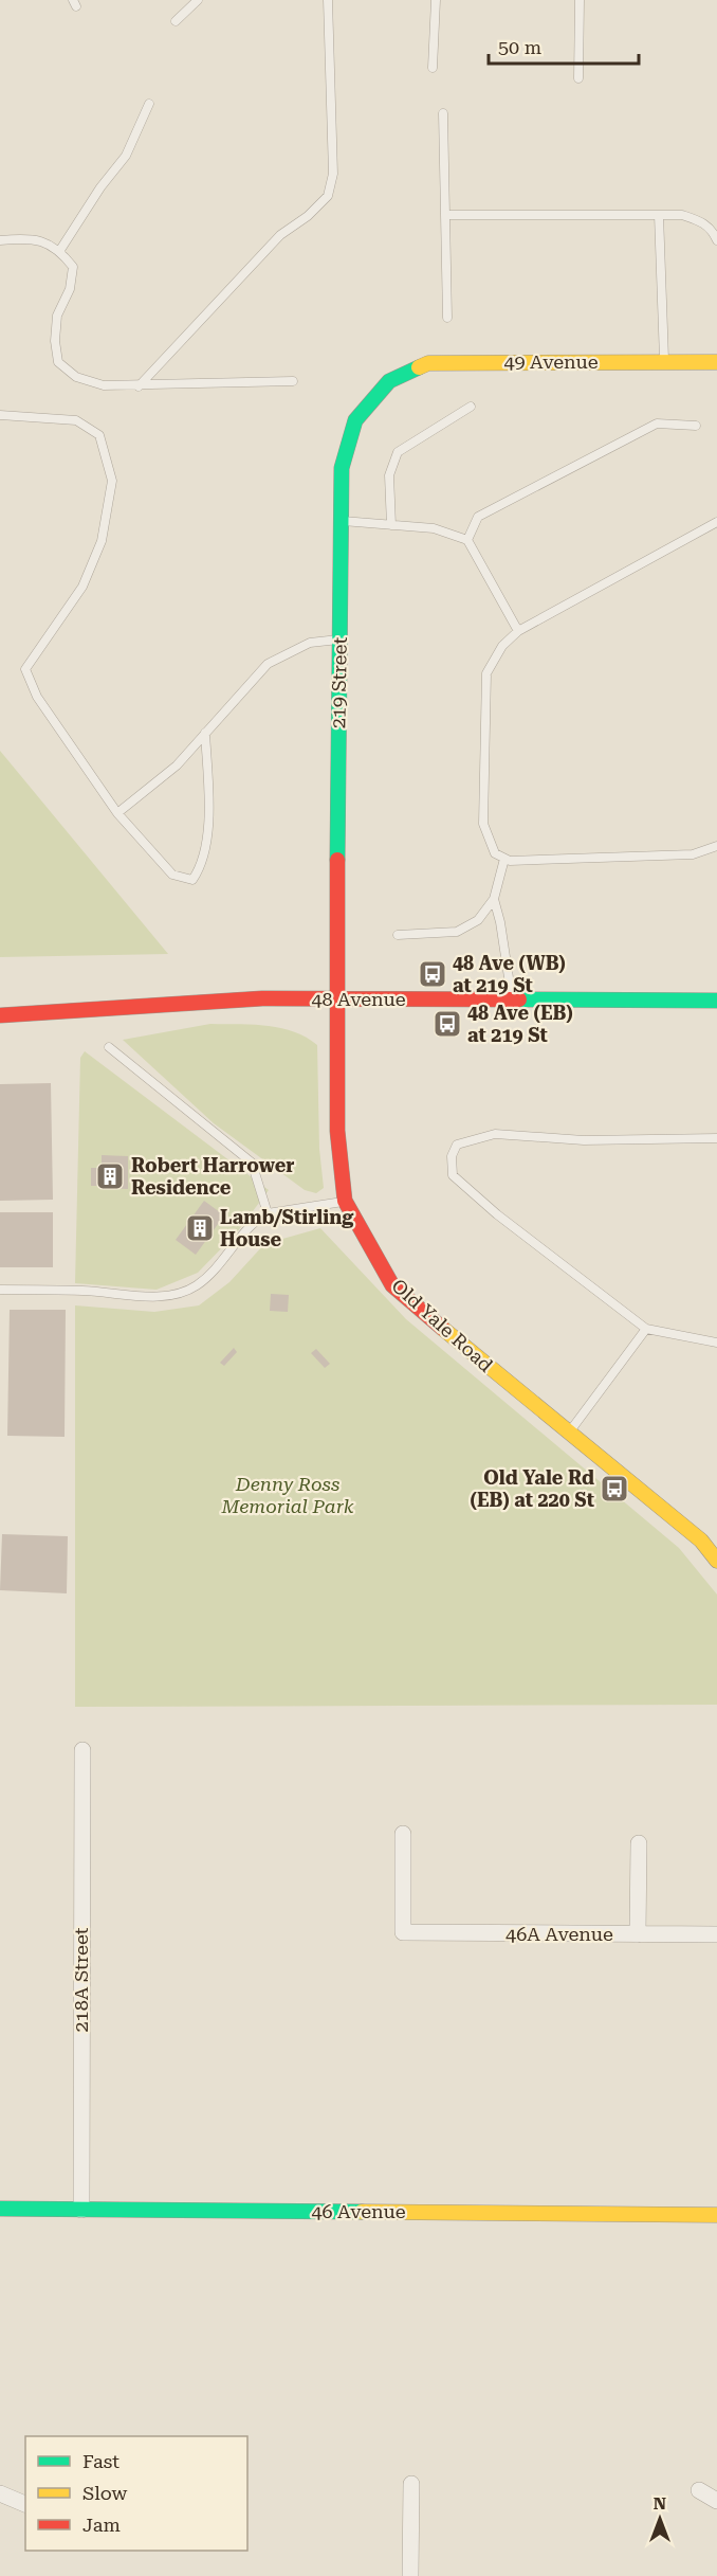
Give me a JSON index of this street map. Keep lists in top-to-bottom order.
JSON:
{
  "streets": {
    "street": [
      "49 Avenue",
      "219 Street",
      "48 Avenue",
      "Old Yale Road",
      "46A Avenue",
      "218A Street",
      "46 Avenue"
    ]
  },
  "crossings": [
    ["49 Avenue", "219 Street"],
    ["219 Street", "48 Avenue"],
    ["219 Street", "Old Yale Road"],
    ["48 Avenue", "Old Yale Road"],
    ["218A Street", "46 Avenue"]
  ],
  "parks": ["Denny Ross Memorial Park"],
  "places": {
    "bus stop": ["48 Ave (WB) at 219 St", "48 Ave (EB) at 219 St", "Old Yale Rd (EB) at 220 St"],
    "building": ["Robert Harrower Residence", "Lamb/Stirling House"]
  },
  "legend": ["Fast", "Slow", "Jam"],
  "scale_bar": "50 m",
  "north": "top"
}
